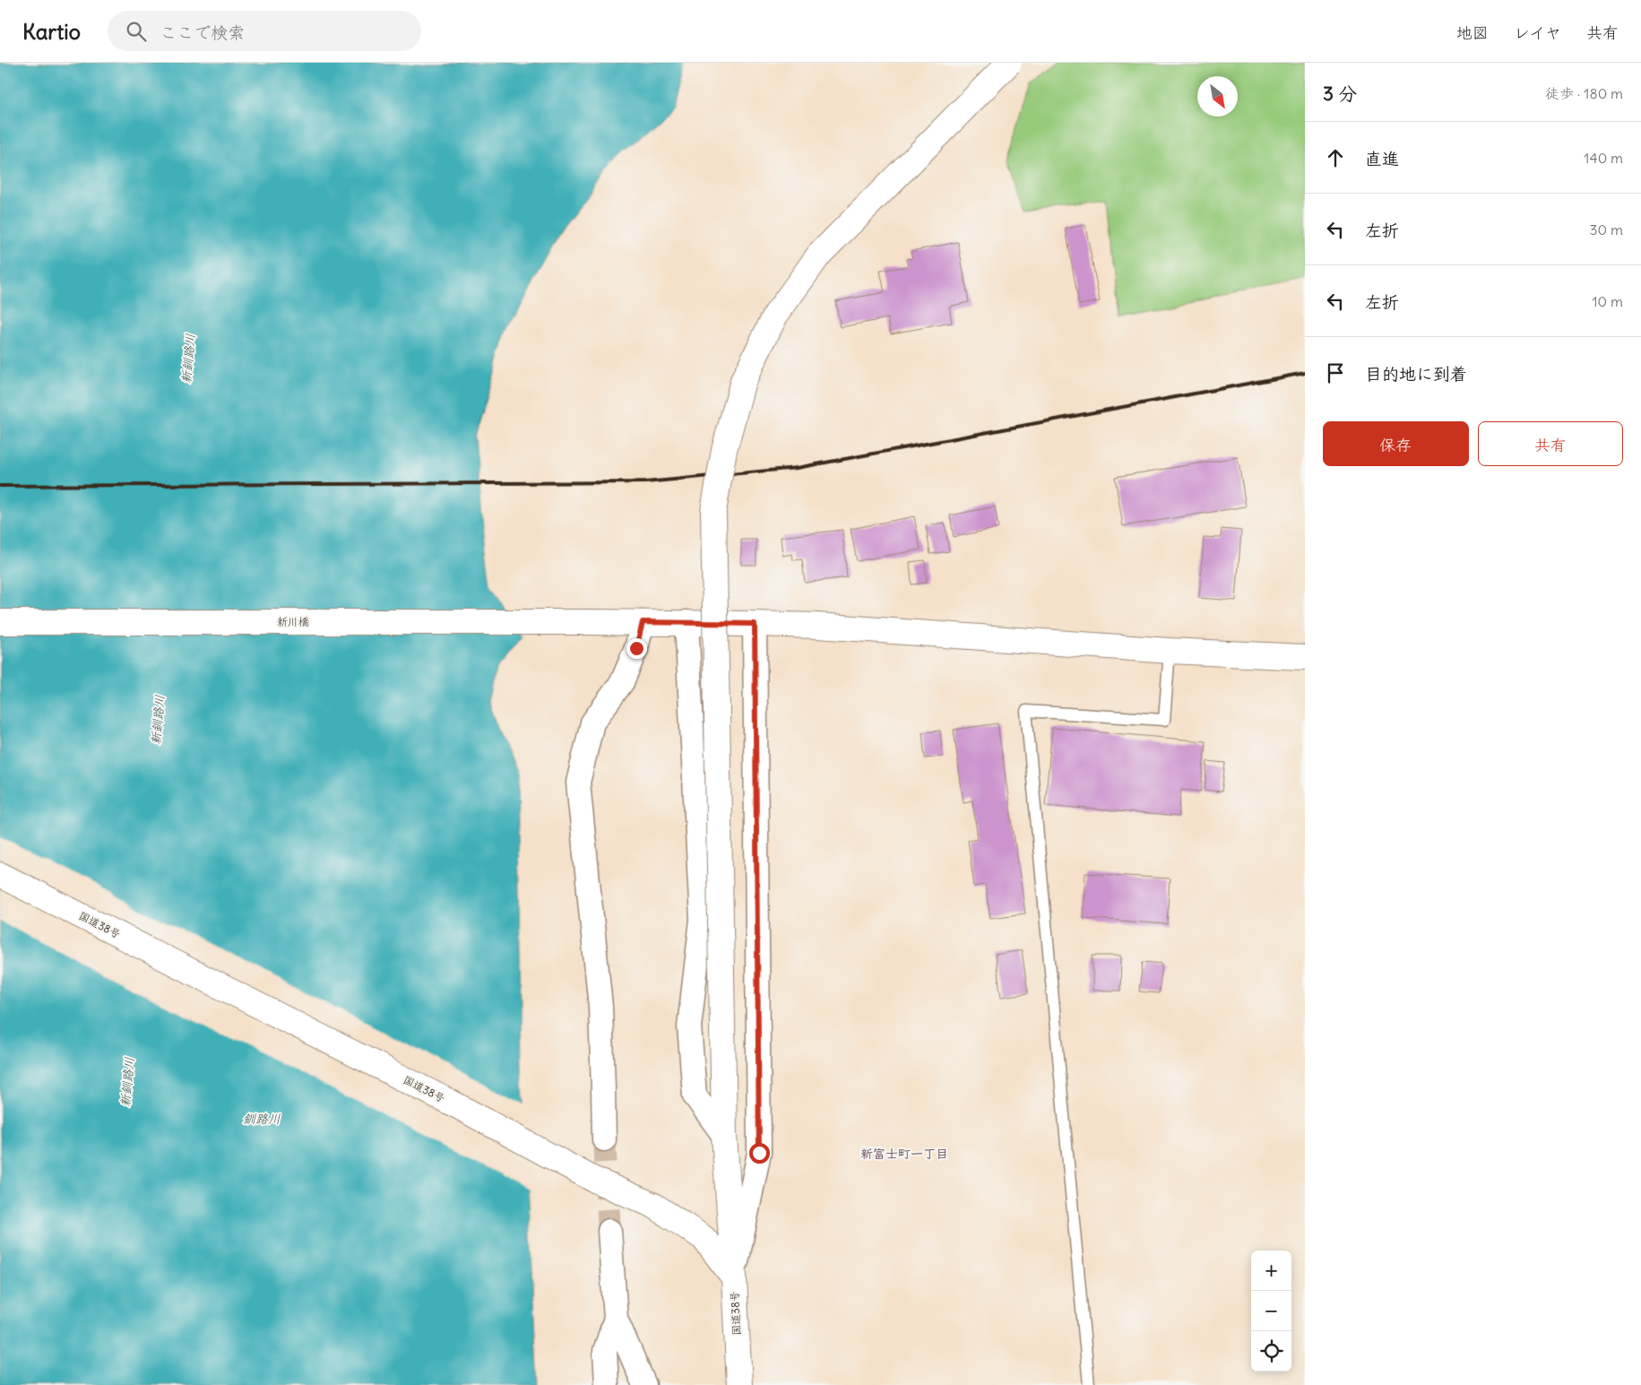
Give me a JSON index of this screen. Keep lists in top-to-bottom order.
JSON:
{
  "streets": {
    "main road": ["新川橋", "国道38号"]
  },
  "districts": ["新富士町一丁目"],
  "water": ["新釧路川", "釧路川"],
  "north": "bottom right",
  "page": {
    "header": "Kartio",
    "search": "ここで検索",
    "nav": ["地図", "レイヤ", "共有"],
    "heading": ["3 分", "徒歩 · 180 m"],
    "list": [
      ["直進", "140 m"],
      ["左折", "30 m"],
      ["左折", "10 m"],
      "目的地に到着"
    ],
    "buttons": ["保存", "共有"],
    "map_buttons": ["+", "−"]
  }
}
